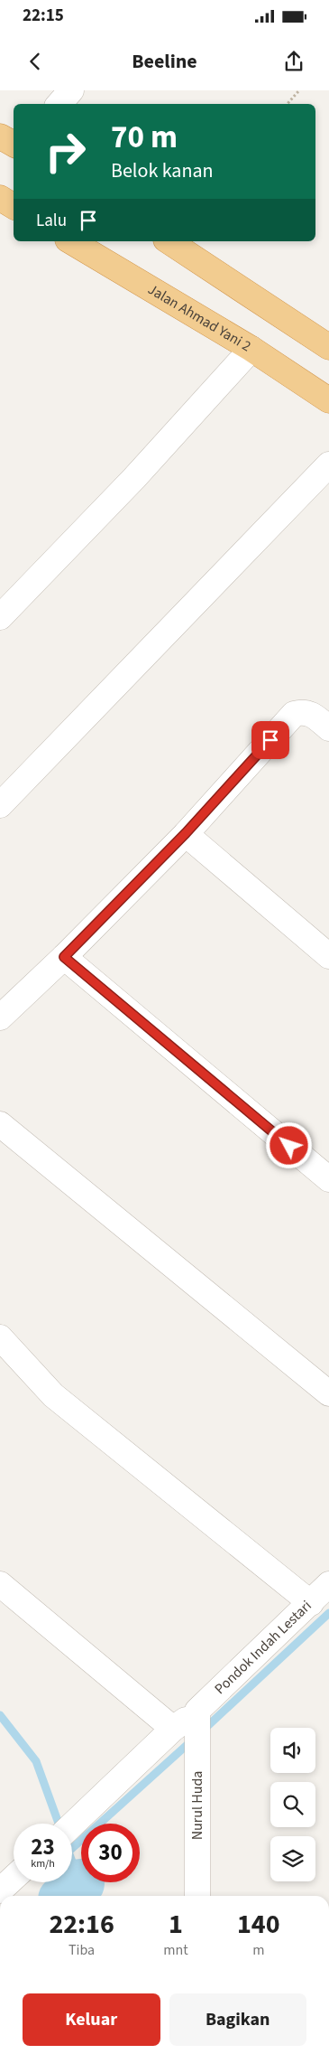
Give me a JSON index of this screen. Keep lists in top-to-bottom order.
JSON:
{
  "streets": {
    "highway": ["Jalan Ahmad Yani 2"],
    "street": ["Pondok Indah Lestari", "Nurul Huda"]
  },
  "crossings": [
    ["Pondok Indah Lestari", "Nurul Huda"]
  ],
  "page": {
    "status": "22:15",
    "header": "Beeline",
    "turn": ["70 m", "Belok kanan"],
    "then": "Lalu",
    "speed": "23 km/h",
    "limit": "30",
    "eta": [
      "22:16",
      "Tiba",
      "1",
      "mnt",
      "140",
      "m"
    ],
    "buttons": ["Keluar", "Bagikan"]
  }
}
